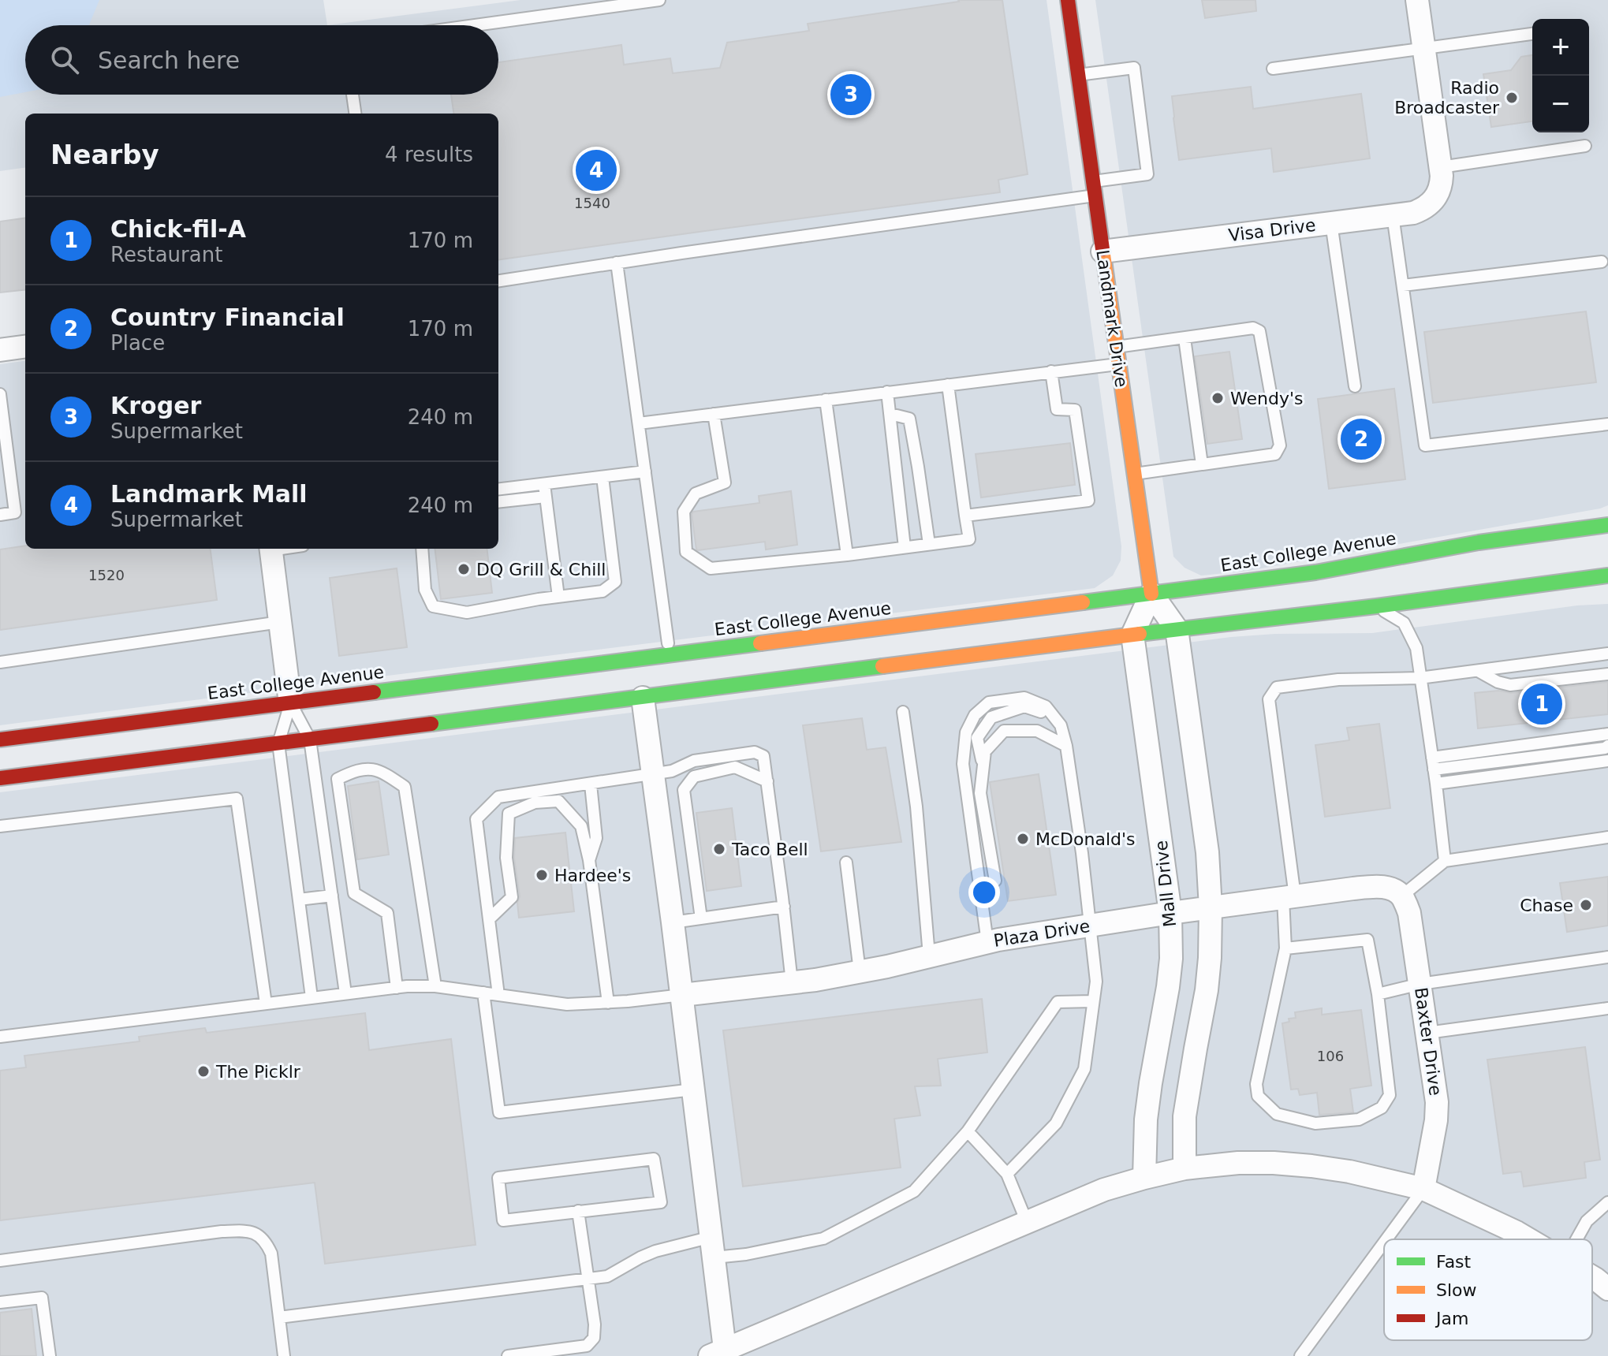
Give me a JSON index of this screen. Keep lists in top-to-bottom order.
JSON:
{
  "streets": {
    "main road": ["Landmark Drive", "East College Avenue"],
    "street": [
      "Visa Drive",
      "Mall Drive",
      "Plaza Drive",
      "Baxter Drive"
    ]
  },
  "crossings": [
    ["Visa Drive", "Landmark Drive"],
    ["Landmark Drive", "East College Avenue"],
    ["Mall Drive", "Plaza Drive"],
    ["Plaza Drive", "Baxter Drive"]
  ],
  "places": [
    "Radio Broadcaster",
    "Wendy's",
    "DQ Grill & Chill",
    "McDonald's",
    "Taco Bell",
    "Hardee's",
    "Chase",
    "The Picklr"
  ],
  "house_numbers": ["1540", "1520", "106"],
  "legend": ["Fast", "Slow", "Jam"],
  "page": {
    "map_buttons": ["+", "−"],
    "search": "Search here",
    "pins": [
      "3",
      "4",
      "2",
      "1"
    ],
    "heading": ["Nearby", "4 results"],
    "list": [
      {
        "mark": "1",
        "name": "Chick-fil-A",
        "note": "Restaurant",
        "value": "170 m"
      },
      {
        "mark": "2",
        "name": "Country Financial",
        "note": "Place",
        "value": "170 m"
      },
      {
        "mark": "3",
        "name": "Kroger",
        "note": "Supermarket",
        "value": "240 m"
      },
      {
        "mark": "4",
        "name": "Landmark Mall",
        "note": "Supermarket",
        "value": "240 m"
      }
    ]
  }
}
